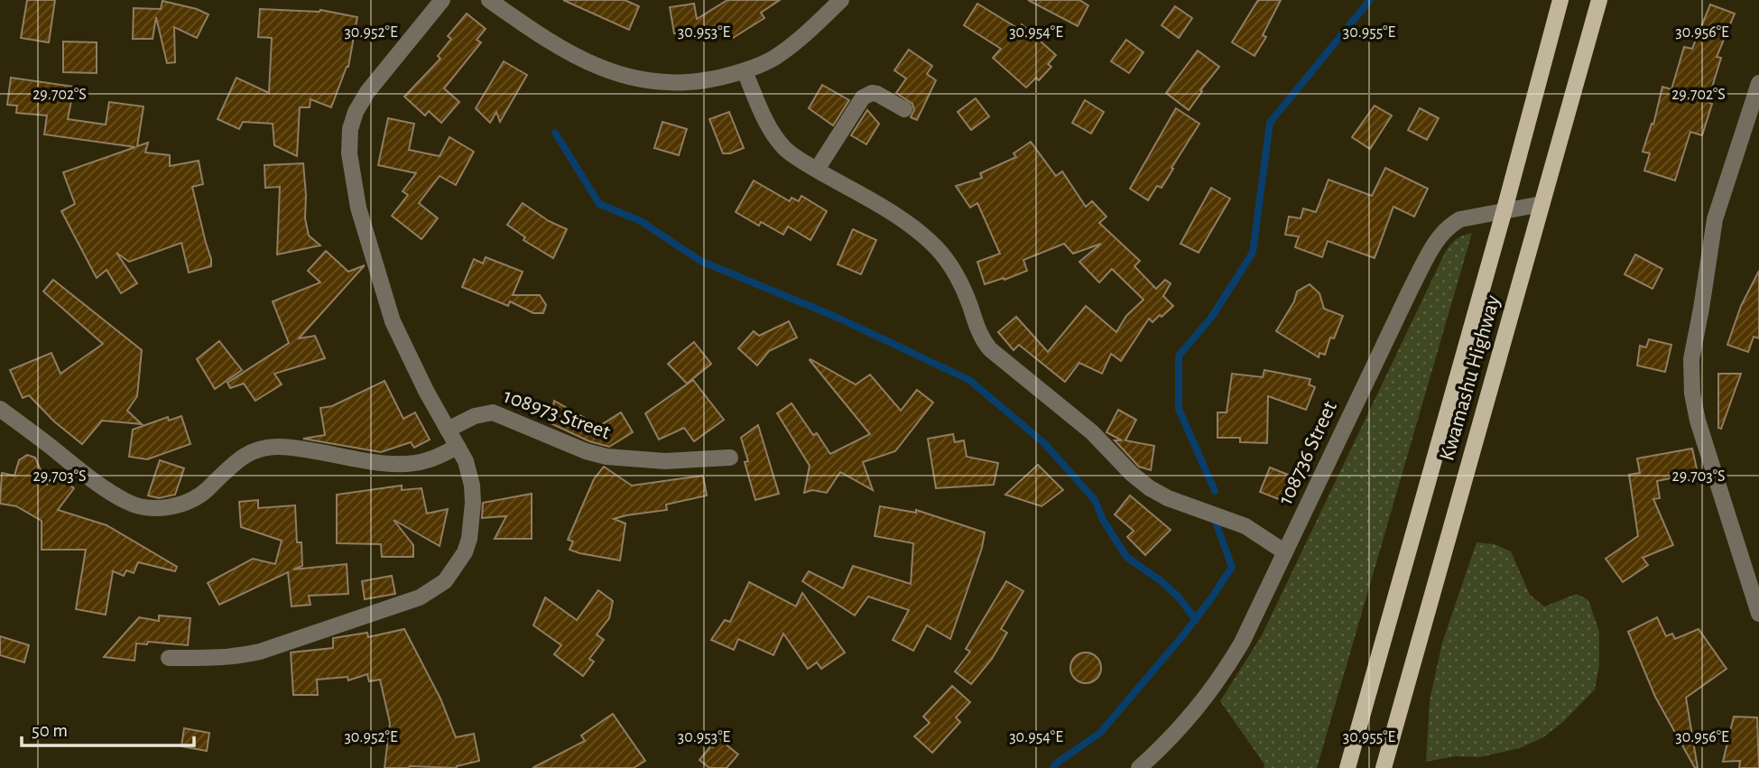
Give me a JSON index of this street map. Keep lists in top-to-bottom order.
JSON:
{
  "streets": {
    "main road": ["Kwamashu Highway"],
    "street": ["108973 Street", "108736 Street"]
  },
  "crossings": [
    ["Kwamashu Highway", "108736 Street"]
  ],
  "scale_bar": "50 m",
  "coordinates": [
    "30.952°E",
    "30.953°E",
    "30.954°E",
    "30.955°E",
    "30.956°E",
    "29.702°S",
    "29.703°S"
  ]
}
